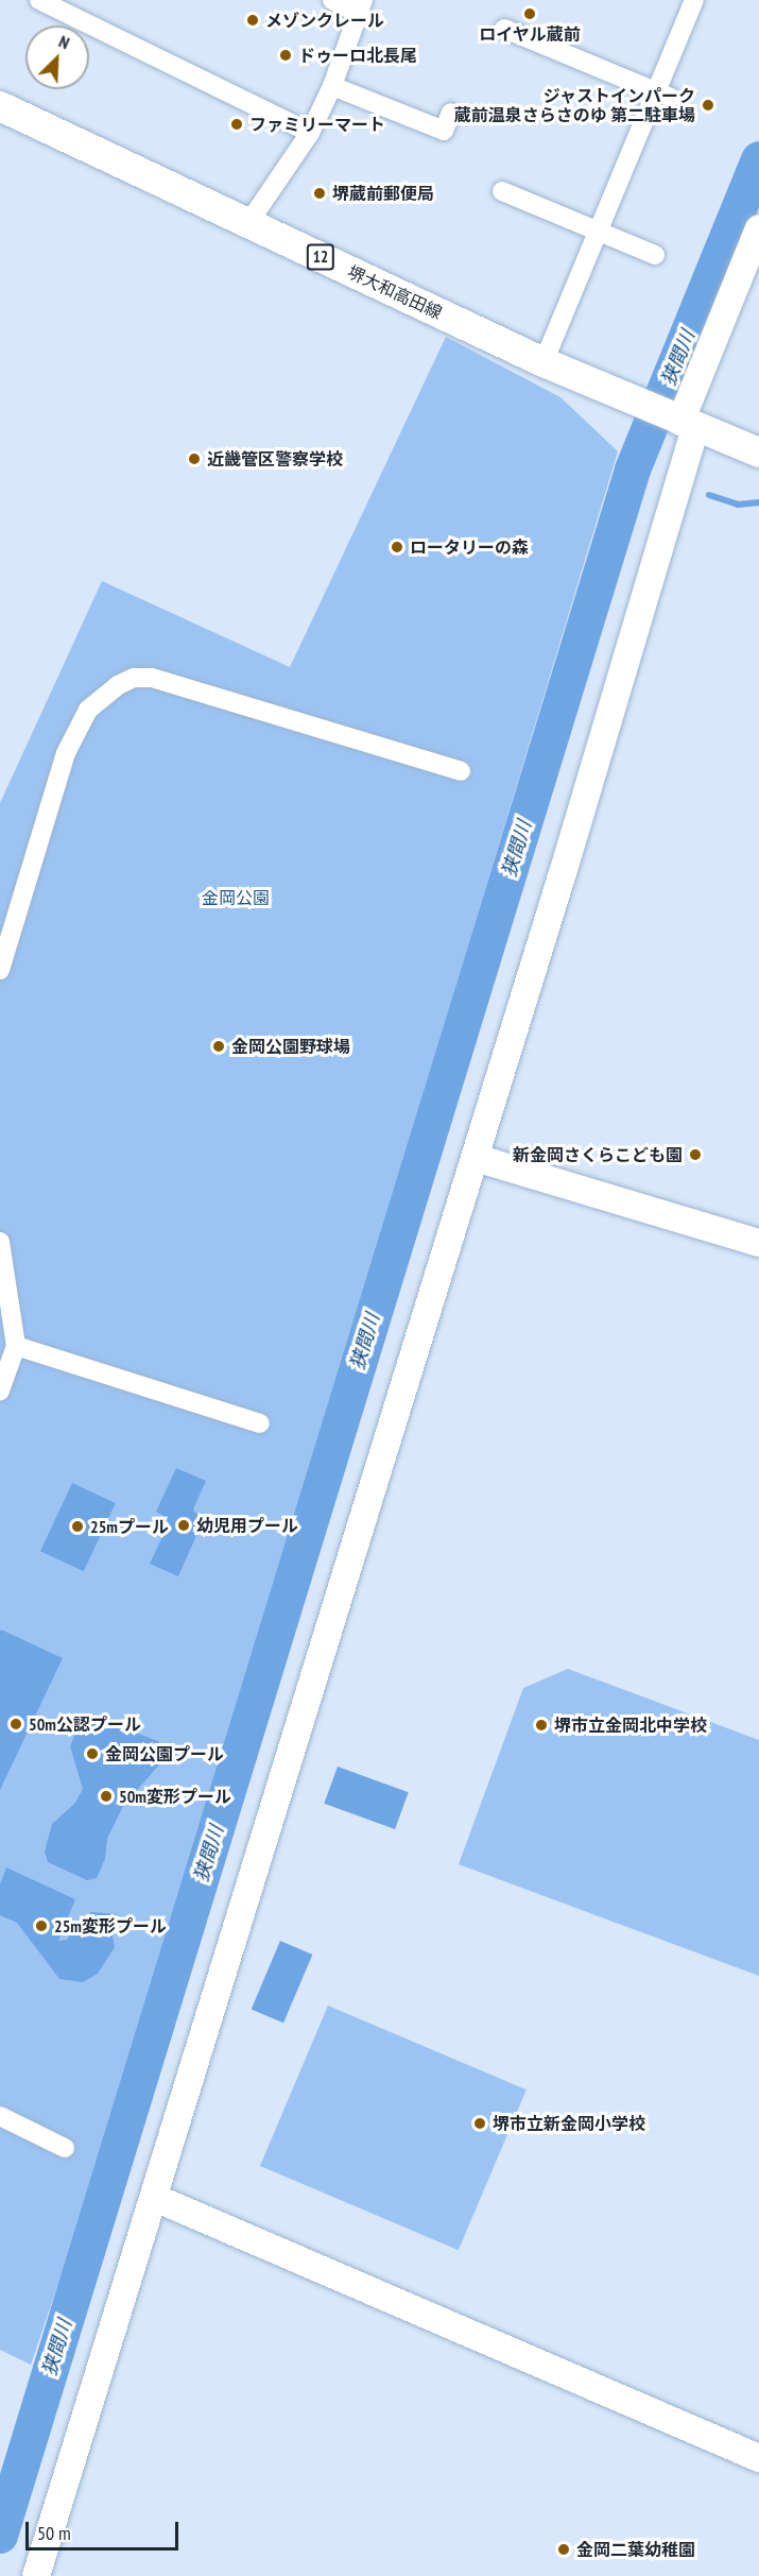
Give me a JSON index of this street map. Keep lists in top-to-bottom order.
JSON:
{
  "streets": {
    "main road": ["12", "堺大和高田線"]
  },
  "water": ["狭間川"],
  "parks": ["金岡公園"],
  "places": [
    "ロイヤル蔵前",
    "メゾンクレール",
    "ドゥーロ北長尾",
    "ジャストインパーク 蔵前温泉さらさのゆ 第二駐車場",
    "ファミリーマート",
    "堺蔵前郵便局",
    "近畿管区警察学校",
    "ロータリーの森",
    "金岡公園野球場",
    "新金岡さくらこども園",
    "幼児用プール",
    "25mプール",
    "50m公認プール",
    "堺市立金岡北中学校",
    "金岡公園プール",
    "50m変形プール",
    "25m変形プール",
    "堺市立新金岡小学校",
    "金岡二葉幼稚園"
  ],
  "scale_bar": "50 m",
  "north": "top right"
}
